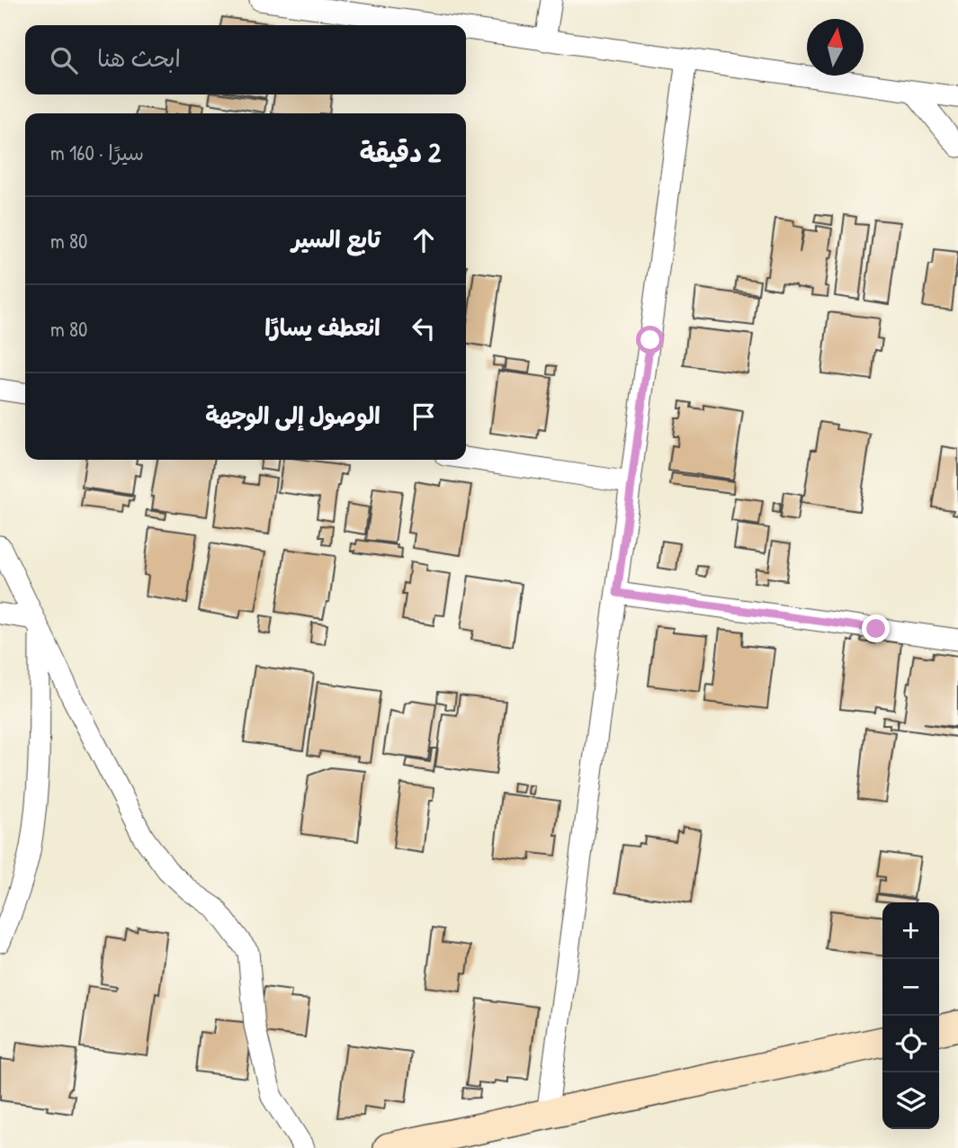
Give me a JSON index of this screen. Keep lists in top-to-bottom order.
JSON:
{
  "north": "top",
  "page": {
    "search": "ابحث هنا",
    "heading": ["2 دقيقة", "سيرًا · 160 m"],
    "list": [
      ["تابع السير", "80 m"],
      ["انعطف يسارًا", "80 m"],
      "الوصول إلى الوجهة"
    ],
    "map_buttons": ["+", "−"]
  }
}
